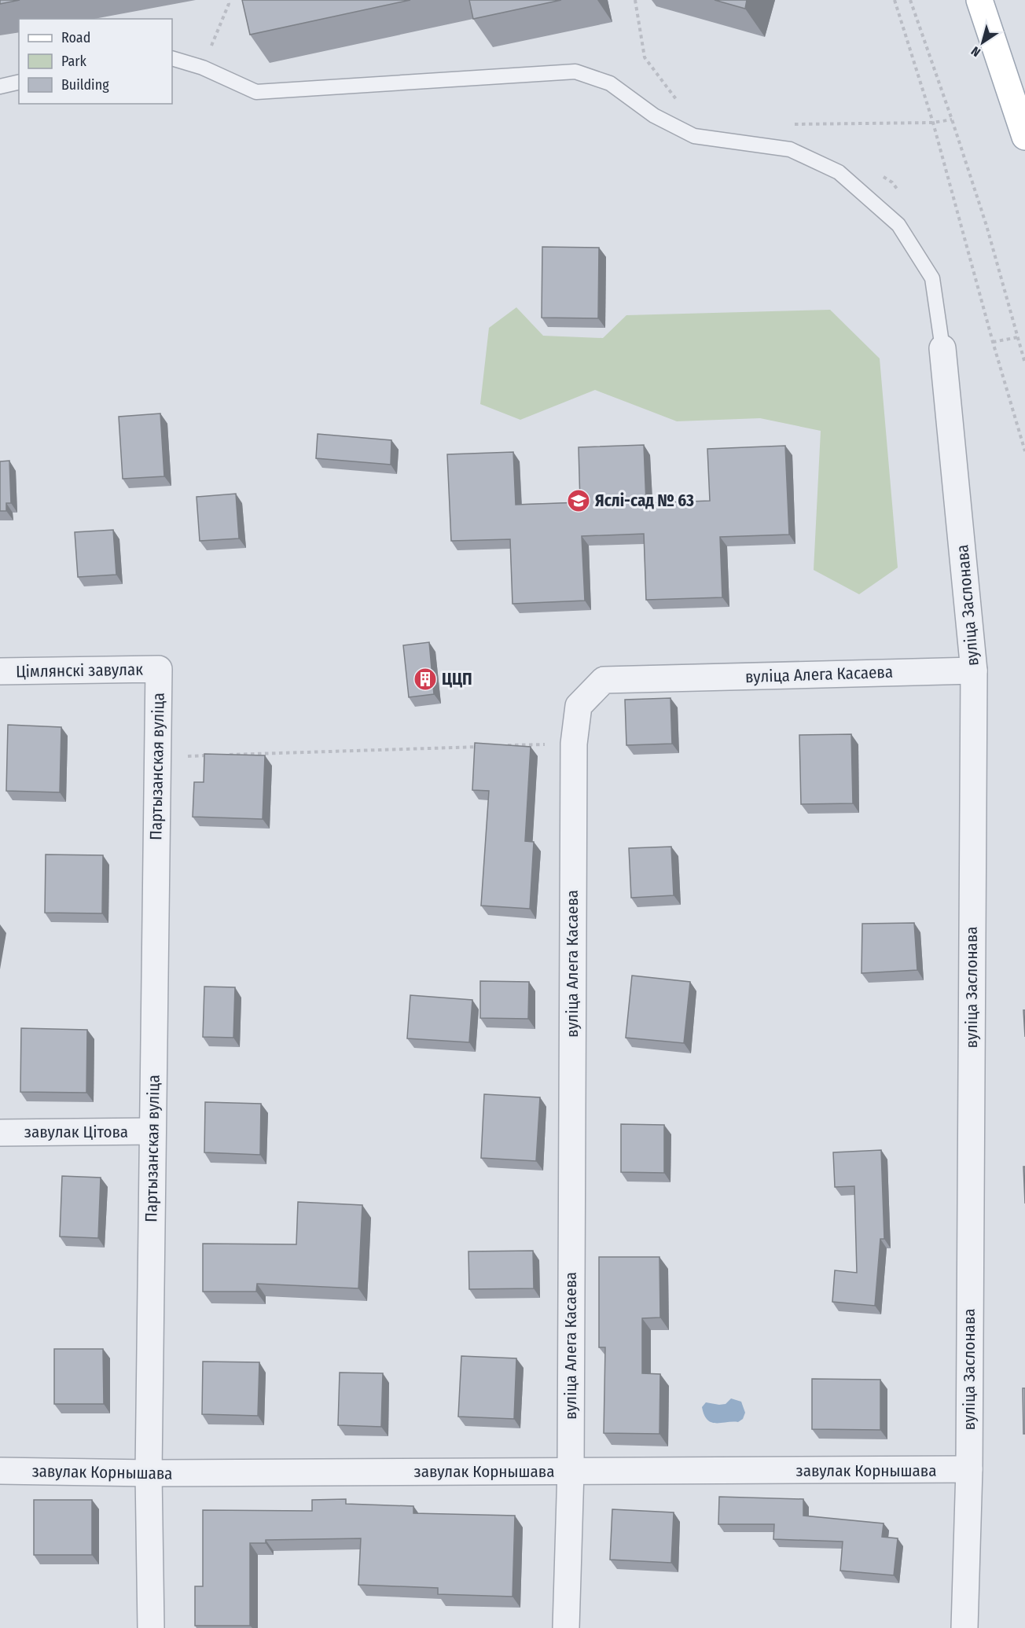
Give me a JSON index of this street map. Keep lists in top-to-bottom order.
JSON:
{
  "streets": {
    "street": [
      "вуліца Заслонава",
      "Цімлянскі завулак",
      "вуліца Алега Касаева",
      "Партызанская вуліца",
      "завулак Цітова",
      "завулак Корнышава"
    ]
  },
  "crossings": [
    ["вуліца Заслонава", "вуліца Алега Касаева"],
    ["вуліца Заслонава", "завулак Корнышава"],
    ["Цімлянскі завулак", "Партызанская вуліца"],
    ["вуліца Алега Касаева", "завулак Корнышава"],
    ["Партызанская вуліца", "завулак Цітова"],
    ["Партызанская вуліца", "завулак Корнышава"]
  ],
  "places": {
    "school or university": ["Яслі-сад № 63"],
    "building": ["ЦЦП"]
  },
  "legend": ["Road", "Park", "Building"],
  "north": "bottom left"
}
